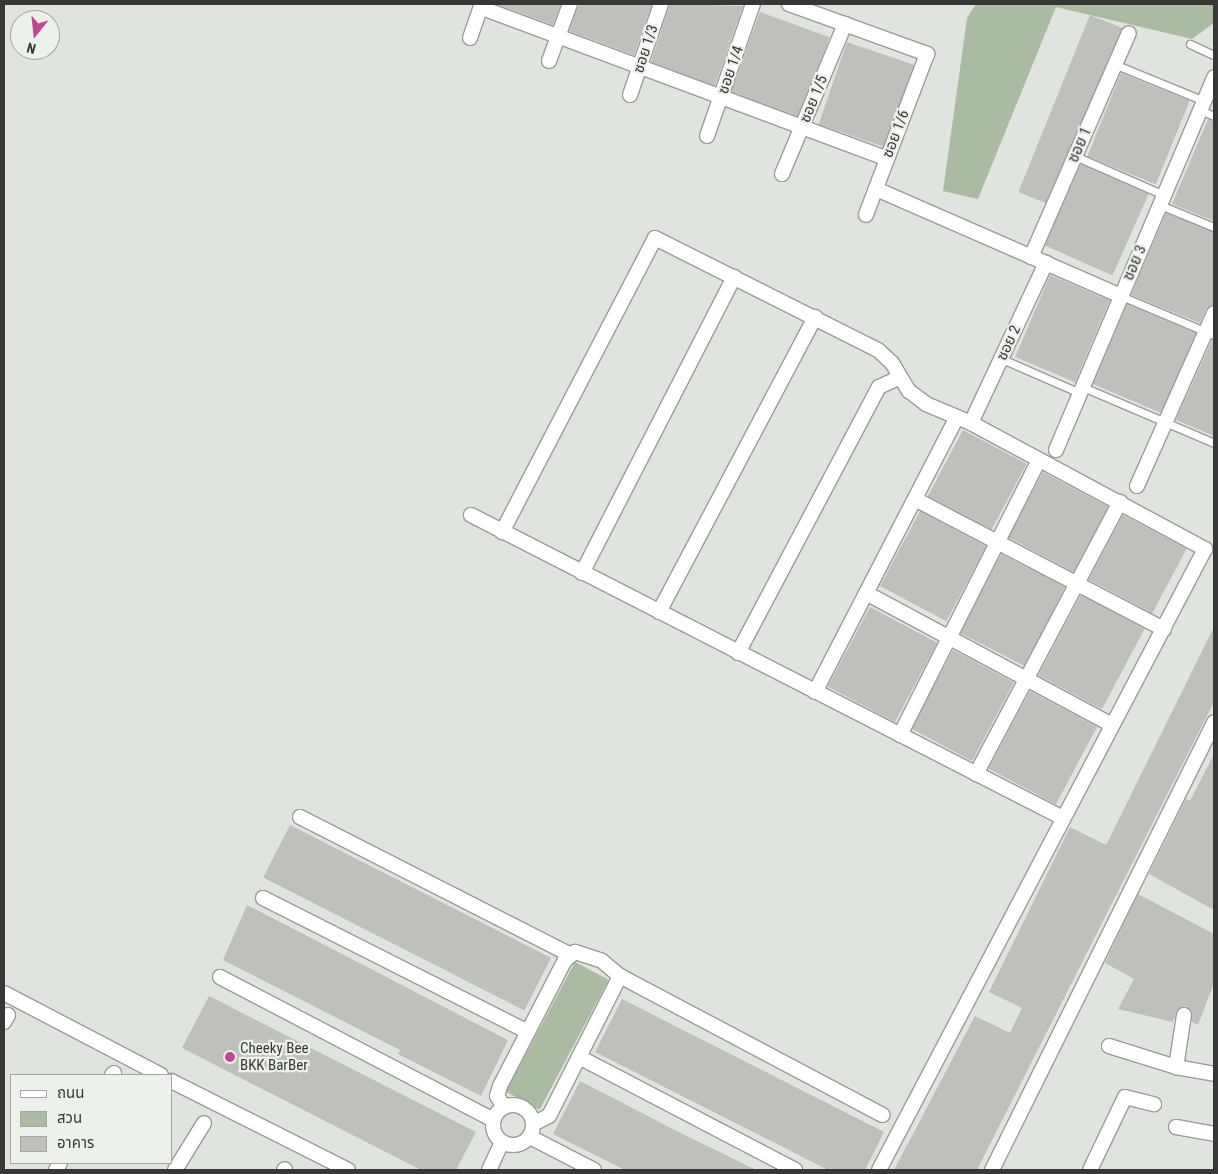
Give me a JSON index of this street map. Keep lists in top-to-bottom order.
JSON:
{
  "streets": {
    "street": [
      "ซอย 1/3",
      "ซอย 1/4",
      "ซอย 1/5",
      "ซอย 1/6",
      "ซอย 1",
      "ซอย 3",
      "ซอย 2"
    ]
  },
  "crossings": [
    ["ซอย 1/5", "ซอย 1/6"]
  ],
  "places": ["Cheeky Bee BKK BarBer"],
  "legend": ["ถนน", "สวน", "อาคาร"],
  "north": "bottom"
}
